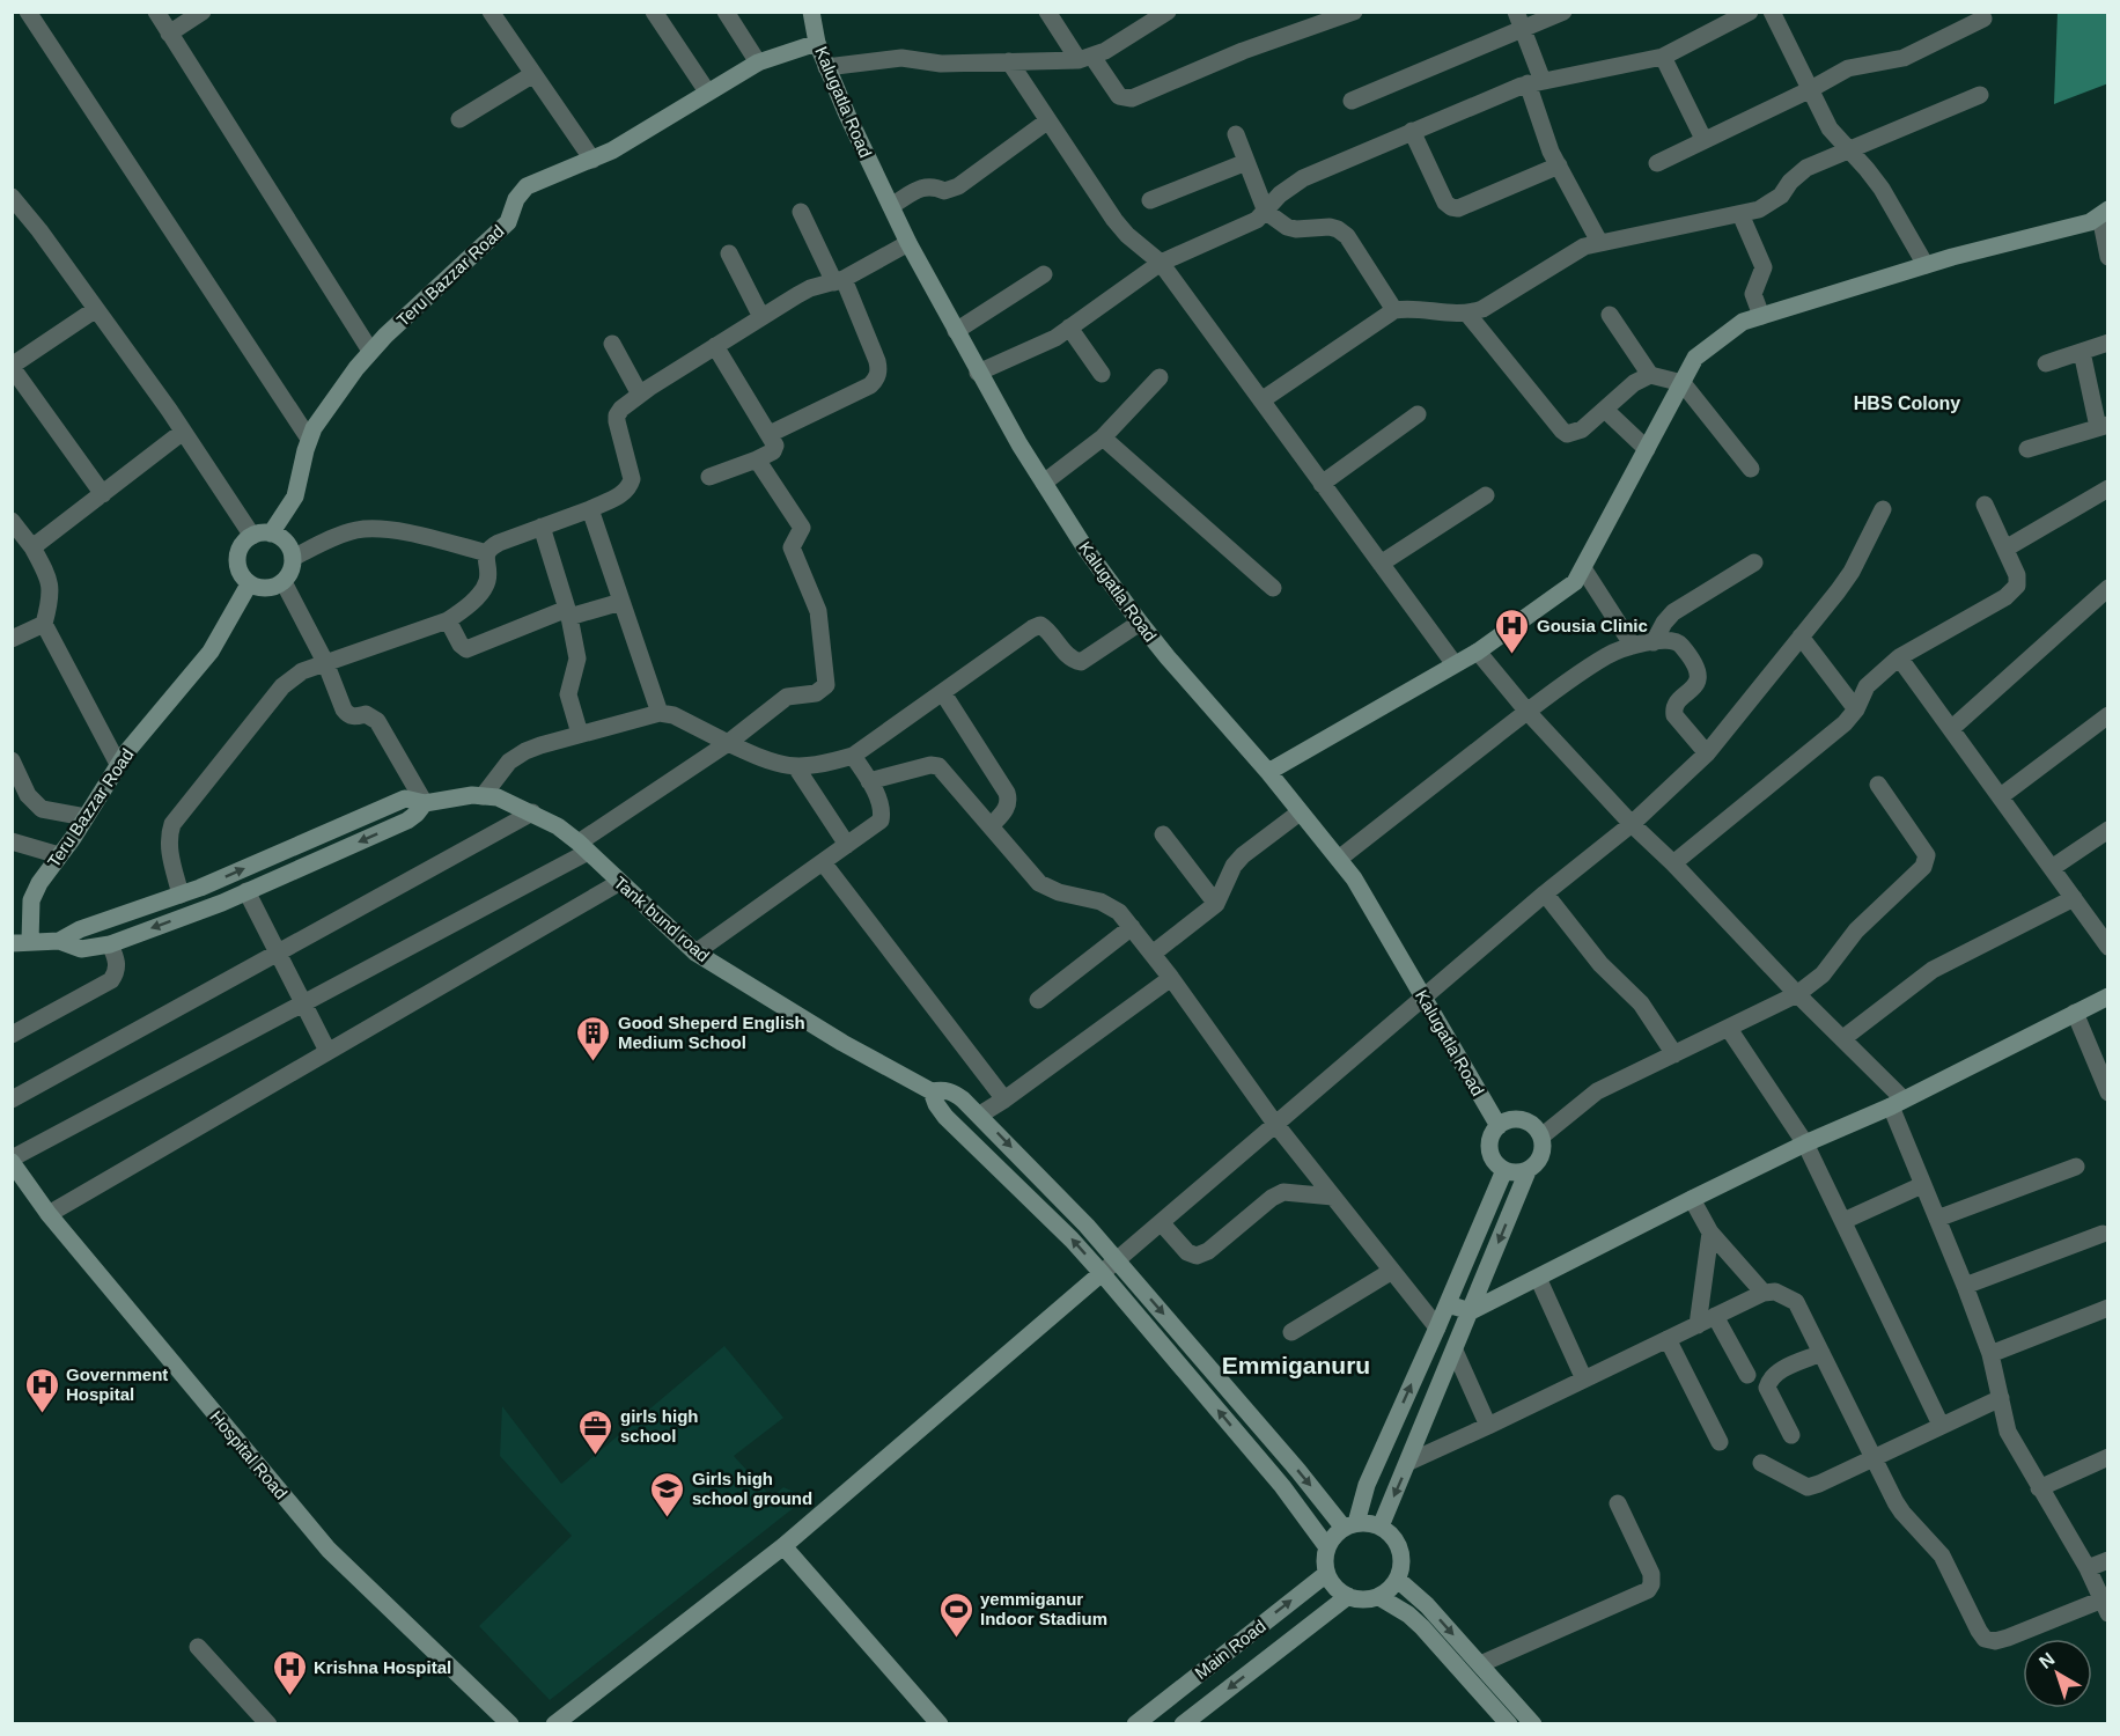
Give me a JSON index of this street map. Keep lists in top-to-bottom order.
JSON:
{
  "streets": {
    "street": [
      "Kalugatla Road",
      "Teru Bazzar Road",
      "Tank bund road",
      "Hospital Road",
      "Main Road"
    ]
  },
  "crossings": [
    ["Kalugatla Road", "Teru Bazzar Road"],
    ["Tank bund road", "Main Road"]
  ],
  "districts": ["HBS Colony", "Emmiganuru"],
  "places": {
    "hospital": ["Gousia Clinic", "Government Hospital", "Krishna Hospital"],
    "building": ["Good Sheperd English Medium School"],
    "office": ["girls high school"],
    "school or university": ["Girls high school ground"],
    "sports": ["yemmiganur Indoor Stadium"]
  },
  "north": "top left"
}
